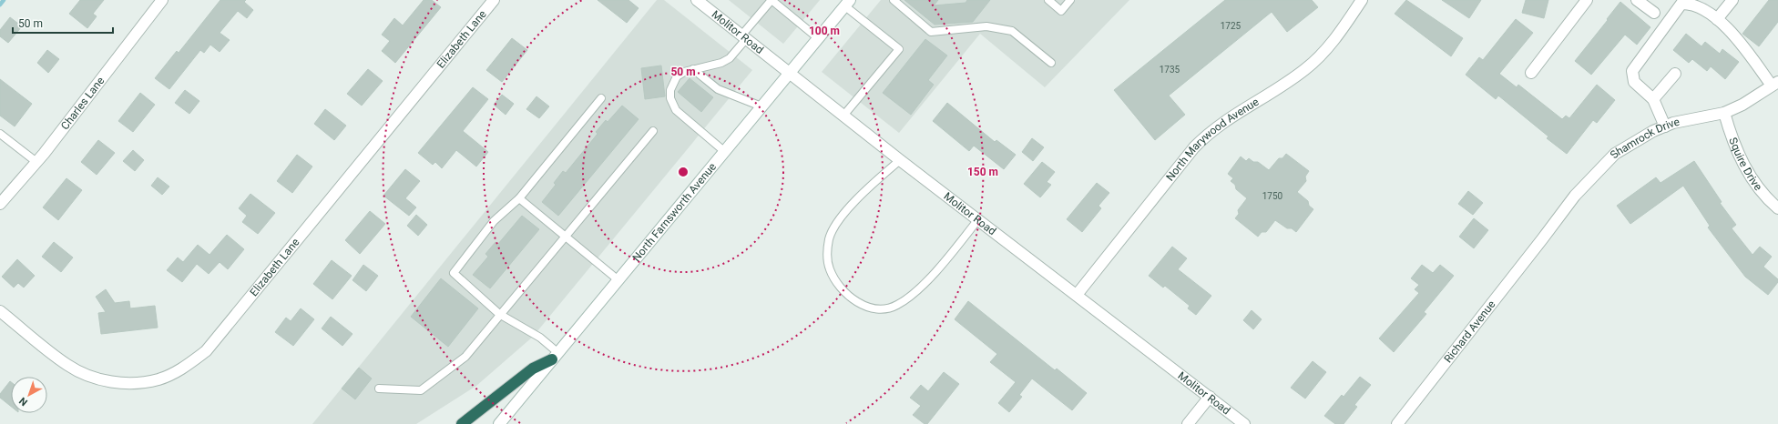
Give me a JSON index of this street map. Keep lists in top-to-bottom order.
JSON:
{
  "streets": {
    "street": [
      "Molitor Road",
      "Elizabeth Lane",
      "Charles Lane",
      "Shamrock Drive",
      "North Marywood Avenue",
      "Squire Drive",
      "North Farnsworth Avenue",
      "Richard Avenue"
    ]
  },
  "crossings": [
    ["Molitor Road", "North Marywood Avenue"],
    ["Molitor Road", "North Farnsworth Avenue"],
    ["Shamrock Drive", "Squire Drive"],
    ["Shamrock Drive", "Richard Avenue"]
  ],
  "house_numbers": ["1725", "1735", "1750"],
  "scale_bar": "50 m",
  "north": "bottom left",
  "rings": ["100 m", "50 m", "150 m"]
}
